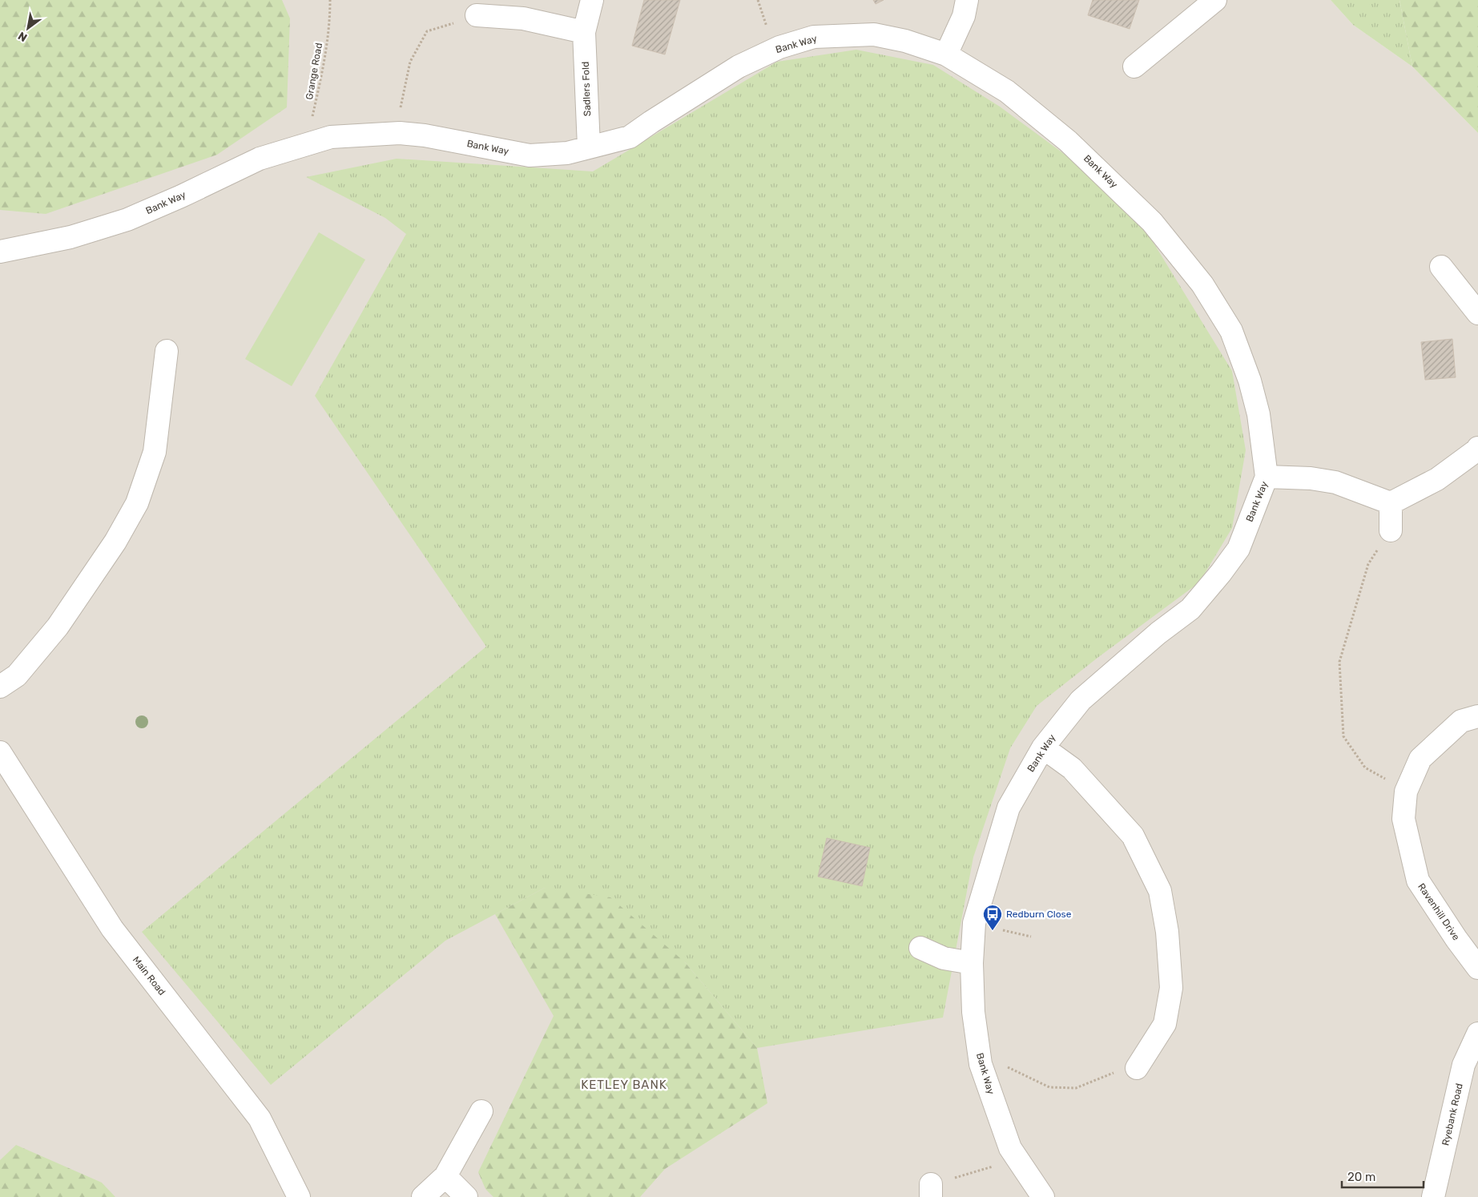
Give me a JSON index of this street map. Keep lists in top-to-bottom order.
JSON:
{
  "streets": {
    "street": [
      "Bank Way",
      "Sadlers Fold",
      "Ravenhill Drive",
      "Main Road",
      "Ryebank Road"
    ],
    "path": ["Grange Road"]
  },
  "crossings": [
    ["Bank Way", "Grange Road"],
    ["Bank Way", "Sadlers Fold"]
  ],
  "districts": ["KETLEY BANK"],
  "places": {
    "bus stop": ["Redburn Close"]
  },
  "scale_bar": "20 m",
  "north": "bottom left"
}
